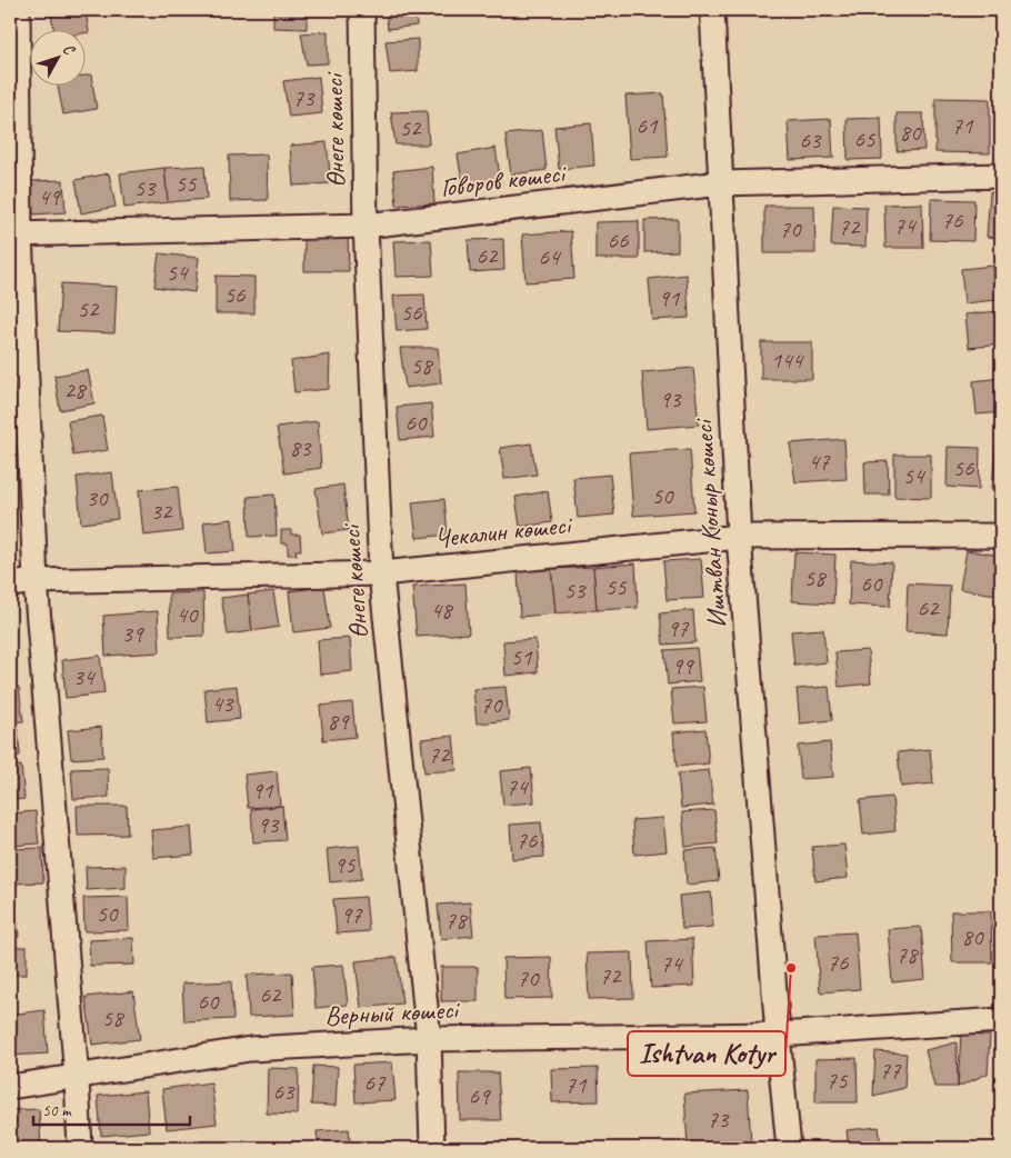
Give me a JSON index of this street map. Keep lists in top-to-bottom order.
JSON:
{
  "streets": {
    "street": [
      "Өнеге көшесі",
      "Говоров көшесі",
      "Иштван Коныр көшесі",
      "Чекалин көшесі",
      "Верный көшесі"
    ]
  },
  "crossings": [
    ["Өнеге көшесі", "Говоров көшесі"],
    ["Өнеге көшесі", "Чекалин көшесі"],
    ["Өнеге көшесі", "Верный көшесі"],
    ["Говоров көшесі", "Иштван Коныр көшесі"],
    ["Иштван Коныр көшесі", "Чекалин көшесі"],
    ["Иштван Коныр көшесі", "Верный көшесі"]
  ],
  "places": ["Ishtvan Kotyr"],
  "house_numbers": [
    "73",
    "61",
    "71",
    "52",
    "80",
    "65",
    "63",
    "55",
    "53",
    "49",
    "76",
    "74",
    "72",
    "70",
    "66",
    "62",
    "64",
    "54",
    "56",
    "91",
    "52",
    "56",
    "144",
    "58",
    "28",
    "93",
    "60",
    "83",
    "47",
    "56",
    "54",
    "50",
    "30",
    "32",
    "58",
    "60",
    "55",
    "53",
    "62",
    "48",
    "40",
    "97",
    "39",
    "51",
    "99",
    "34",
    "43",
    "70",
    "89",
    "72",
    "74",
    "91",
    "93",
    "76",
    "95",
    "50",
    "97",
    "78",
    "80",
    "78",
    "76",
    "74",
    "72",
    "70",
    "62",
    "60",
    "58",
    "77",
    "75",
    "67",
    "71",
    "63",
    "69",
    "73"
  ],
  "scale_bar": "50 m",
  "north": "top right"
}
